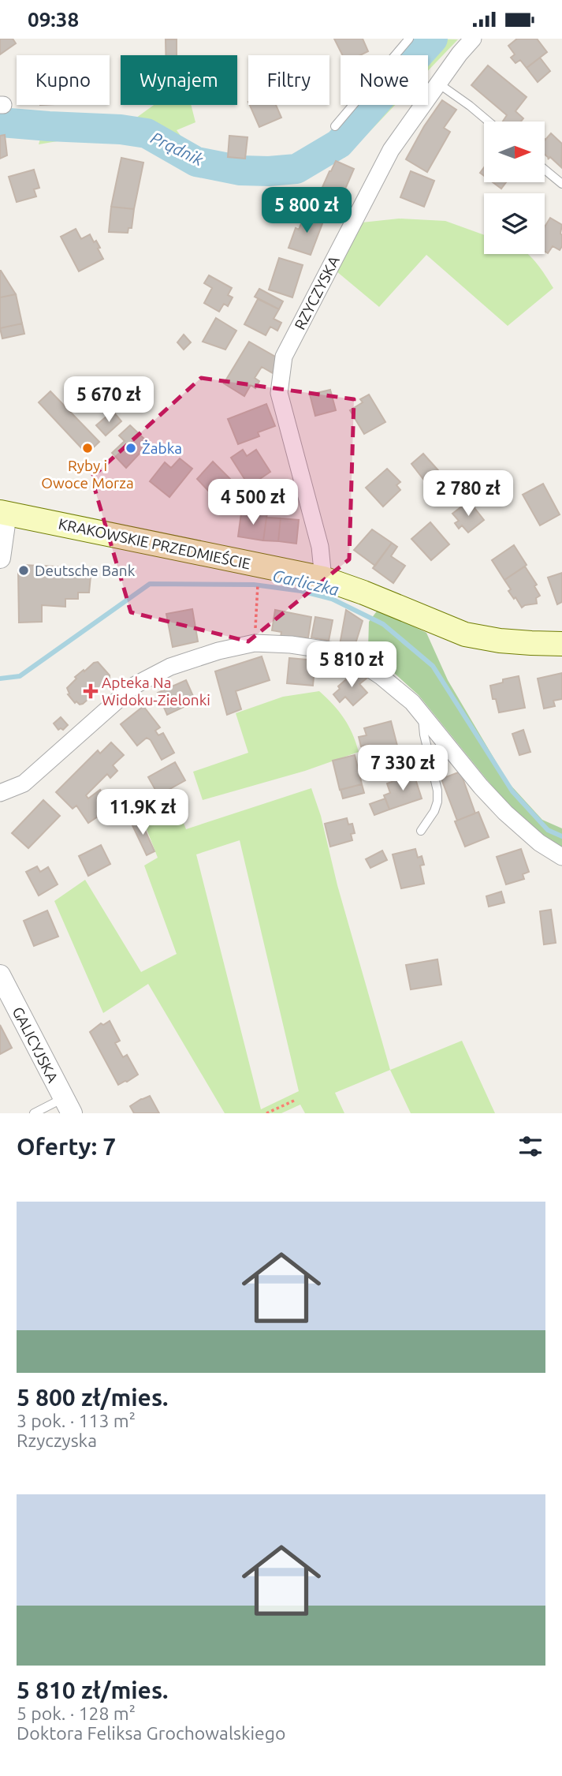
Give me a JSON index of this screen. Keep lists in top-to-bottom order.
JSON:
{
  "streets": {
    "main road": ["KRAKOWSKIE PRZEDMIEŚCIE"],
    "street": ["RZYCZYSKA", "GALICYJSKA"]
  },
  "crossings": [
    ["RZYCZYSKA", "KRAKOWSKIE PRZEDMIEŚCIE"]
  ],
  "water": ["Prądnik", "Garliczka"],
  "places": {
    "other": ["Ryby i Owoce Morza", "Żabka", "Deutsche Bank"],
    "health": ["Apteka Na Widoku-Zielonki"]
  },
  "north": "right",
  "page": {
    "status": "09:38",
    "chip": [
      "Kupno",
      "Wynajem",
      "Filtry",
      "Nowe"
    ],
    "price": [
      "5 800 zł",
      "5 670 zł",
      "2 780 zł",
      "4 500 zł",
      "5 810 zł",
      "7 330 zł",
      "11.9K zł"
    ],
    "heading": "Oferty: 7",
    "list": [
      {
        "name": "5 800 zł/mies.",
        "note": "3 pok. · 113 m² · Rzyczyska"
      },
      {
        "name": "5 810 zł/mies.",
        "note": "5 pok. · 128 m² · Doktora Feliksa Grochowalskiego"
      }
    ]
  }
}
